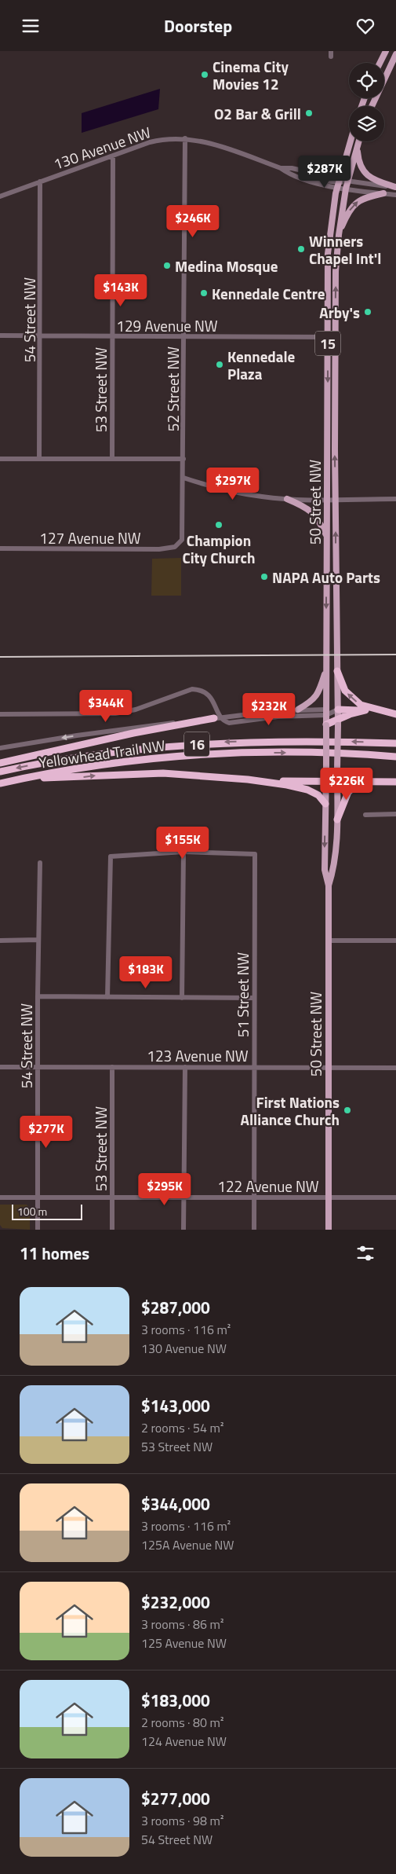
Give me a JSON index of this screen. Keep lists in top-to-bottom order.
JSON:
{
  "streets": {
    "highway": ["16", "Yellowhead Trail NW"],
    "main road": ["15", "50 Street NW"],
    "street": [
      "130 Avenue NW",
      "54 Street NW",
      "129 Avenue NW",
      "52 Street NW",
      "53 Street NW",
      "127 Avenue NW",
      "51 Street NW",
      "123 Avenue NW",
      "122 Avenue NW"
    ]
  },
  "crossings": [
    ["130 Avenue NW", "54 Street NW"],
    ["130 Avenue NW", "52 Street NW"],
    ["130 Avenue NW", "53 Street NW"],
    ["130 Avenue NW", "50 Street NW"],
    ["54 Street NW", "129 Avenue NW"],
    ["54 Street NW", "123 Avenue NW"],
    ["54 Street NW", "122 Avenue NW"],
    ["129 Avenue NW", "52 Street NW"],
    ["129 Avenue NW", "53 Street NW"],
    ["129 Avenue NW", "50 Street NW"],
    ["52 Street NW", "127 Avenue NW"],
    ["53 Street NW", "123 Avenue NW"],
    ["53 Street NW", "122 Avenue NW"],
    ["50 Street NW", "123 Avenue NW"],
    ["50 Street NW", "122 Avenue NW"],
    ["51 Street NW", "123 Avenue NW"],
    ["51 Street NW", "122 Avenue NW"]
  ],
  "places": [
    "Cinema City Movies 12",
    "O2 Bar & Grill",
    "Winners Chapel Int'l",
    "Medina Mosque",
    "Kennedale Centre",
    "Arby's",
    "Kennedale Plaza",
    "Champion City Church",
    "NAPA Auto Parts",
    "First Nations Alliance Church"
  ],
  "scale_bar": "100 m",
  "page": {
    "header": "Doorstep",
    "price": [
      "$287K",
      "$246K",
      "$143K",
      "$297K",
      "$344K",
      "$232K",
      "$226K",
      "$155K",
      "$183K",
      "$277K",
      "$295K"
    ],
    "scale": "100 m",
    "heading": "11 homes",
    "list": [
      {
        "name": "$287,000",
        "note": "3 rooms · 116 m² · 130 Avenue NW"
      },
      {
        "name": "$143,000",
        "note": "2 rooms · 54 m² · 53 Street NW"
      },
      {
        "name": "$344,000",
        "note": "3 rooms · 116 m² · 125A Avenue NW"
      },
      {
        "name": "$232,000",
        "note": "3 rooms · 86 m² · 125 Avenue NW"
      },
      {
        "name": "$183,000",
        "note": "2 rooms · 80 m² · 124 Avenue NW"
      },
      {
        "name": "$277,000",
        "note": "3 rooms · 98 m² · 54 Street NW"
      }
    ]
  }
}
